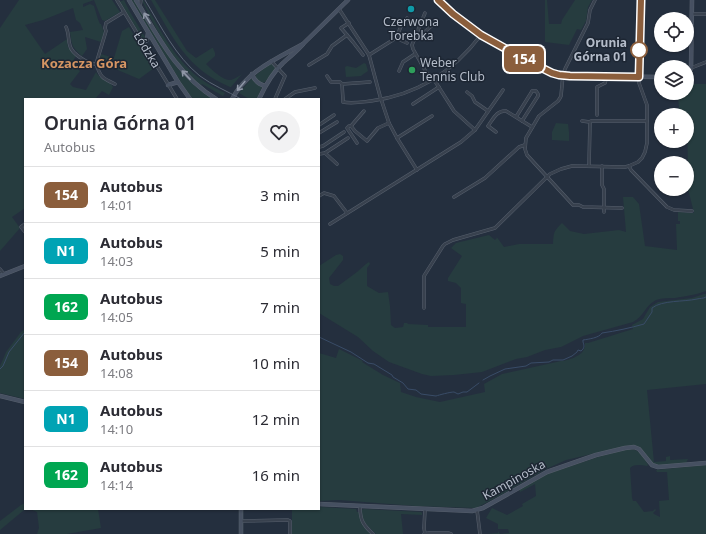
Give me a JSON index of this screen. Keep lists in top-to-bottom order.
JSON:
{
  "streets": {
    "street": ["Łódzka", "Kampinoska"]
  },
  "districts": ["Kozacza Góra"],
  "places": ["Czerwona Torebka", "Orunia Górna 01", "Weber Tennis Club"],
  "lines": ["bus line 154"],
  "page": {
    "on_map": "154",
    "map_buttons": ["+", "−"],
    "heading": ["Orunia Górna 01", "Autobus"],
    "list": [
      {
        "mark": "154",
        "name": "Autobus",
        "note": "14:01",
        "value": "3 min"
      },
      {
        "mark": "N1",
        "name": "Autobus",
        "note": "14:03",
        "value": "5 min"
      },
      {
        "mark": "162",
        "name": "Autobus",
        "note": "14:05",
        "value": "7 min"
      },
      {
        "mark": "154",
        "name": "Autobus",
        "note": "14:08",
        "value": "10 min"
      },
      {
        "mark": "N1",
        "name": "Autobus",
        "note": "14:10",
        "value": "12 min"
      },
      {
        "mark": "162",
        "name": "Autobus",
        "note": "14:14",
        "value": "16 min"
      }
    ]
  }
}
